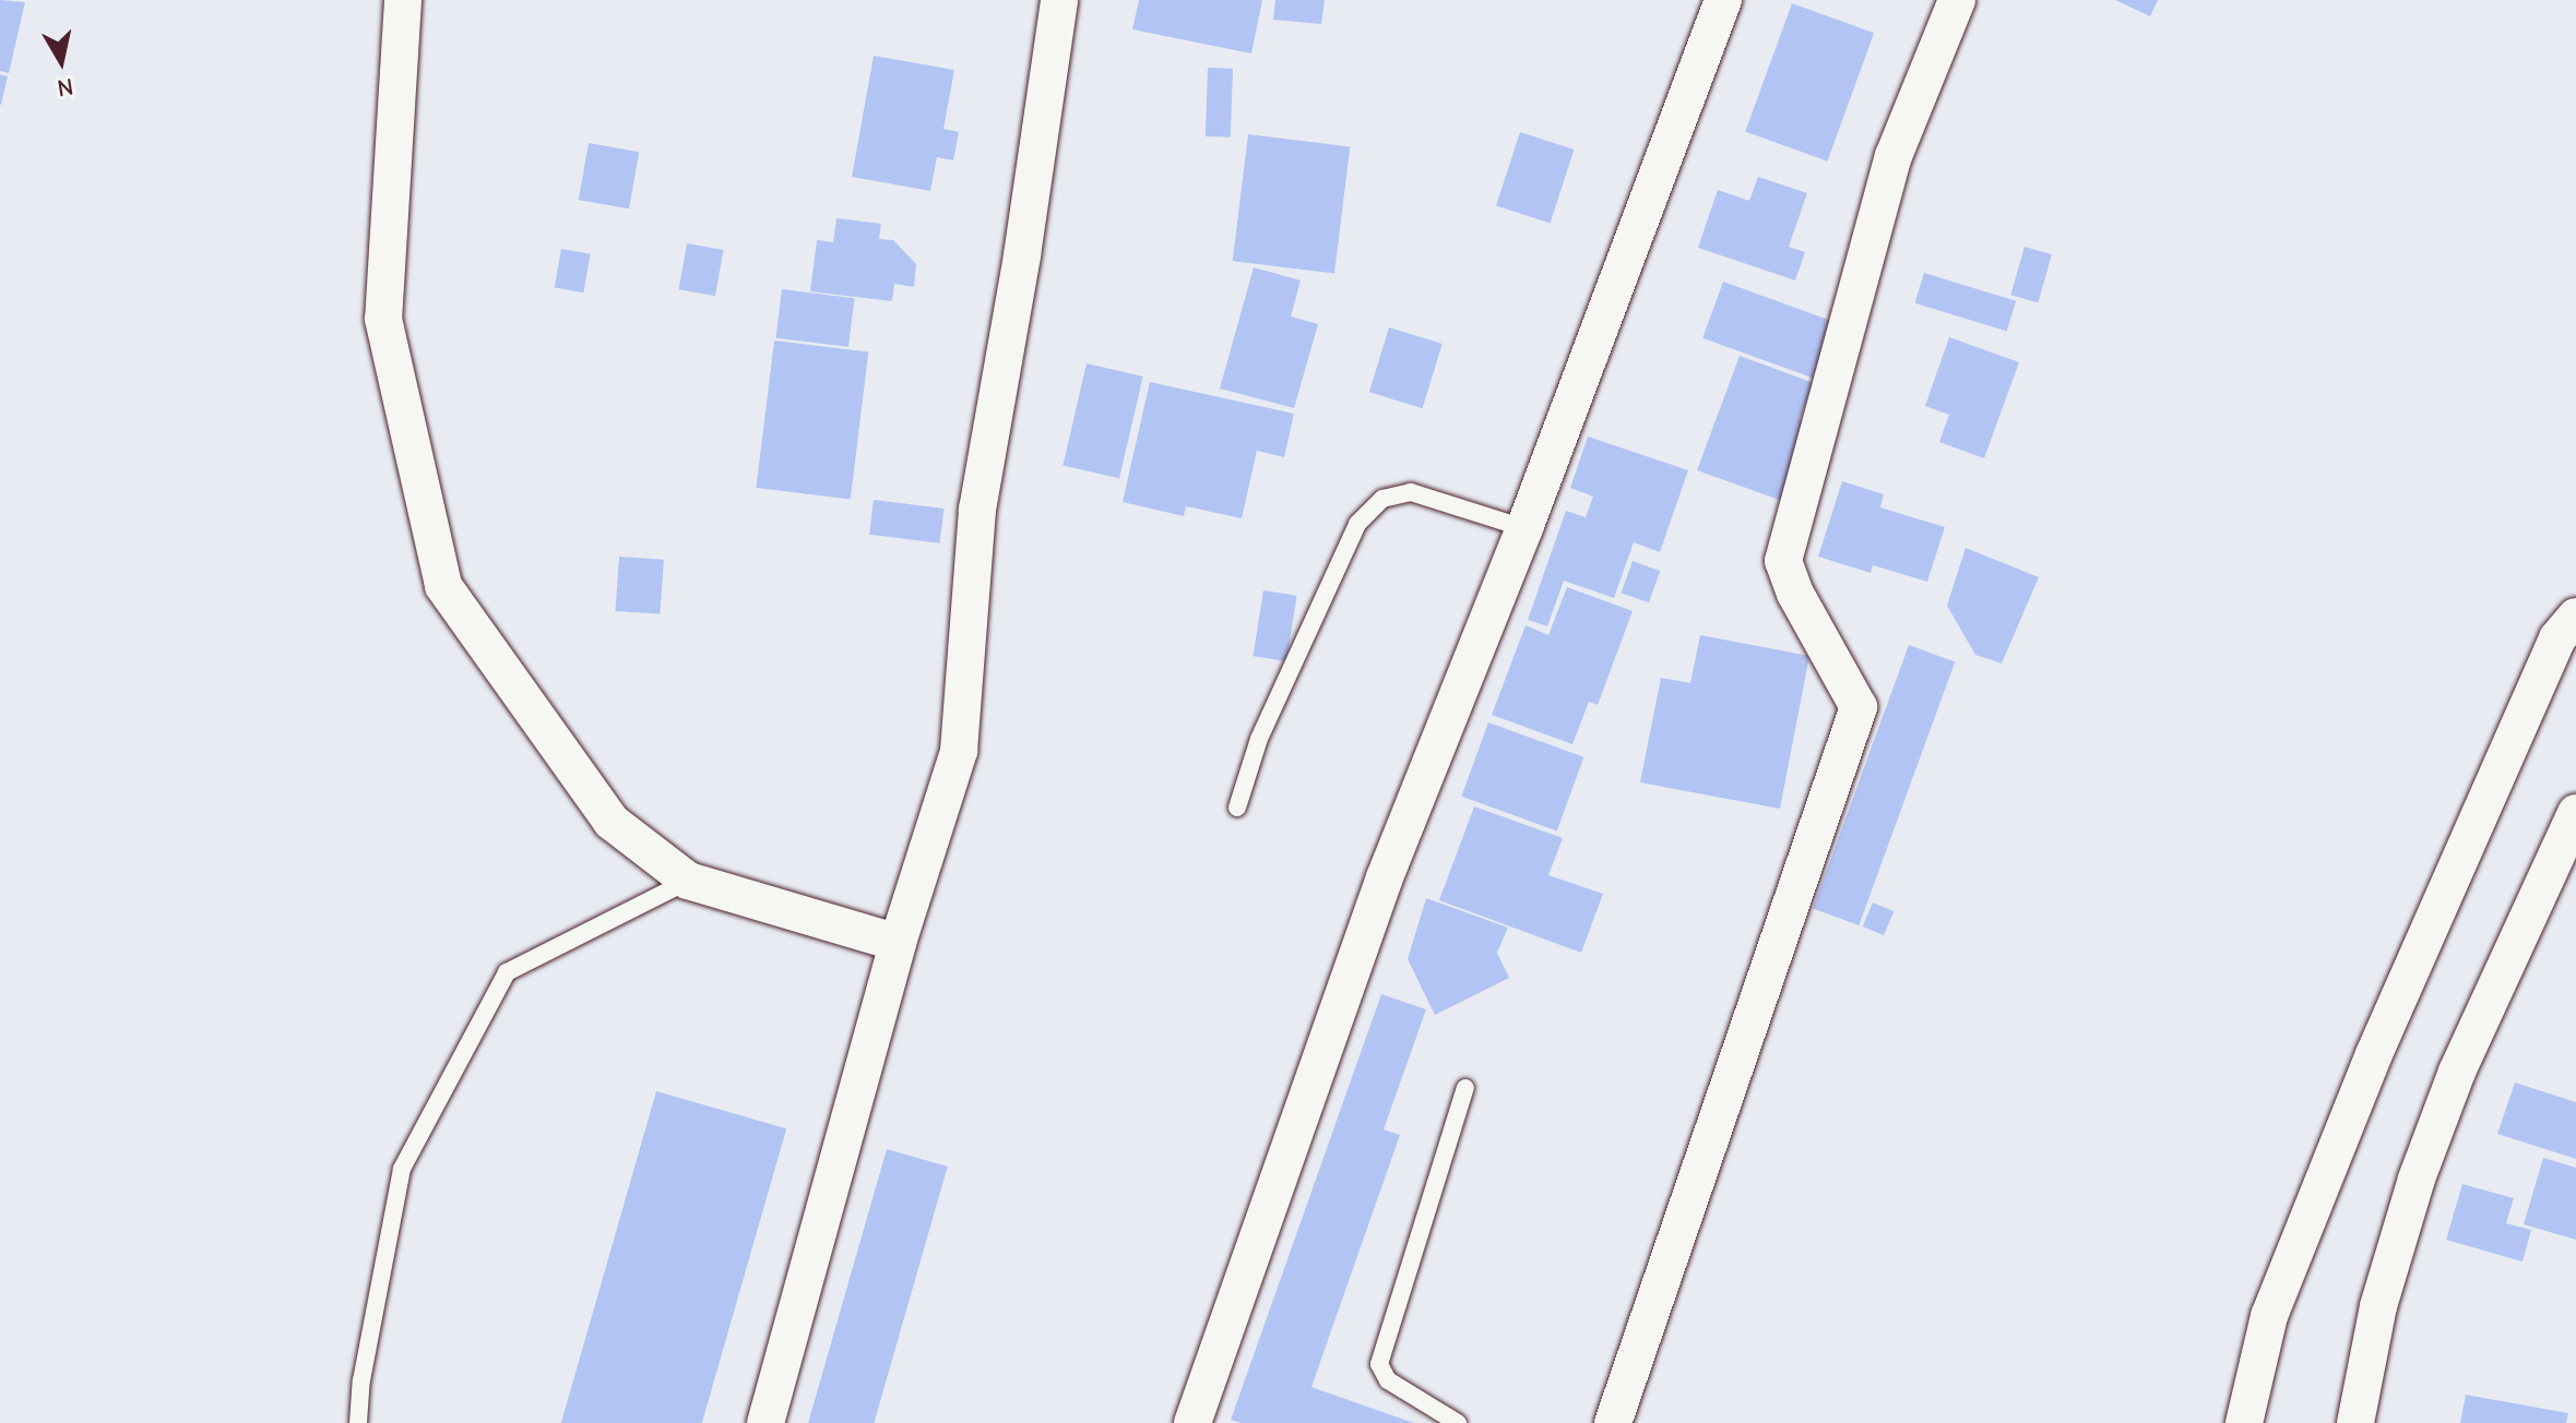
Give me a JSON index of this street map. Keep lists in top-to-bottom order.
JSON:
{
  "north": "bottom"
}
